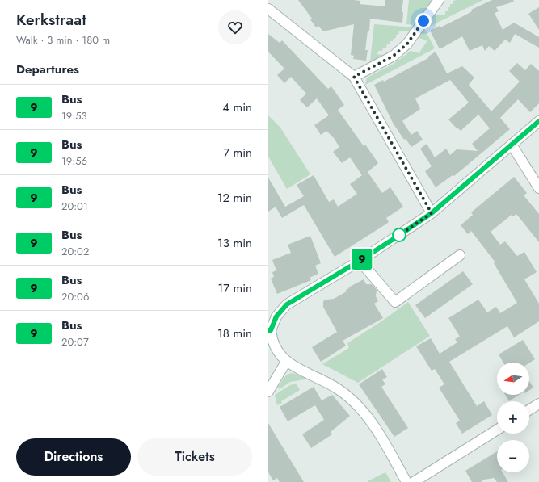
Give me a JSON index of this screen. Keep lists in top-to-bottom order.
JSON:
{
  "lines": ["bus line 9"],
  "north": "left",
  "page": {
    "heading": [
      ["Kerkstraat", "Walk · 3 min · 180 m"],
      "Departures"
    ],
    "on_map": "9",
    "list": [
      {
        "mark": "9",
        "name": "Bus",
        "note": "19:53",
        "value": "4 min"
      },
      {
        "mark": "9",
        "name": "Bus",
        "note": "19:56",
        "value": "7 min"
      },
      {
        "mark": "9",
        "name": "Bus",
        "note": "20:01",
        "value": "12 min"
      },
      {
        "mark": "9",
        "name": "Bus",
        "note": "20:02",
        "value": "13 min"
      },
      {
        "mark": "9",
        "name": "Bus",
        "note": "20:06",
        "value": "17 min"
      },
      {
        "mark": "9",
        "name": "Bus",
        "note": "20:07",
        "value": "18 min"
      }
    ],
    "map_buttons": ["+", "−"],
    "buttons": ["Directions", "Tickets"]
  }
}
